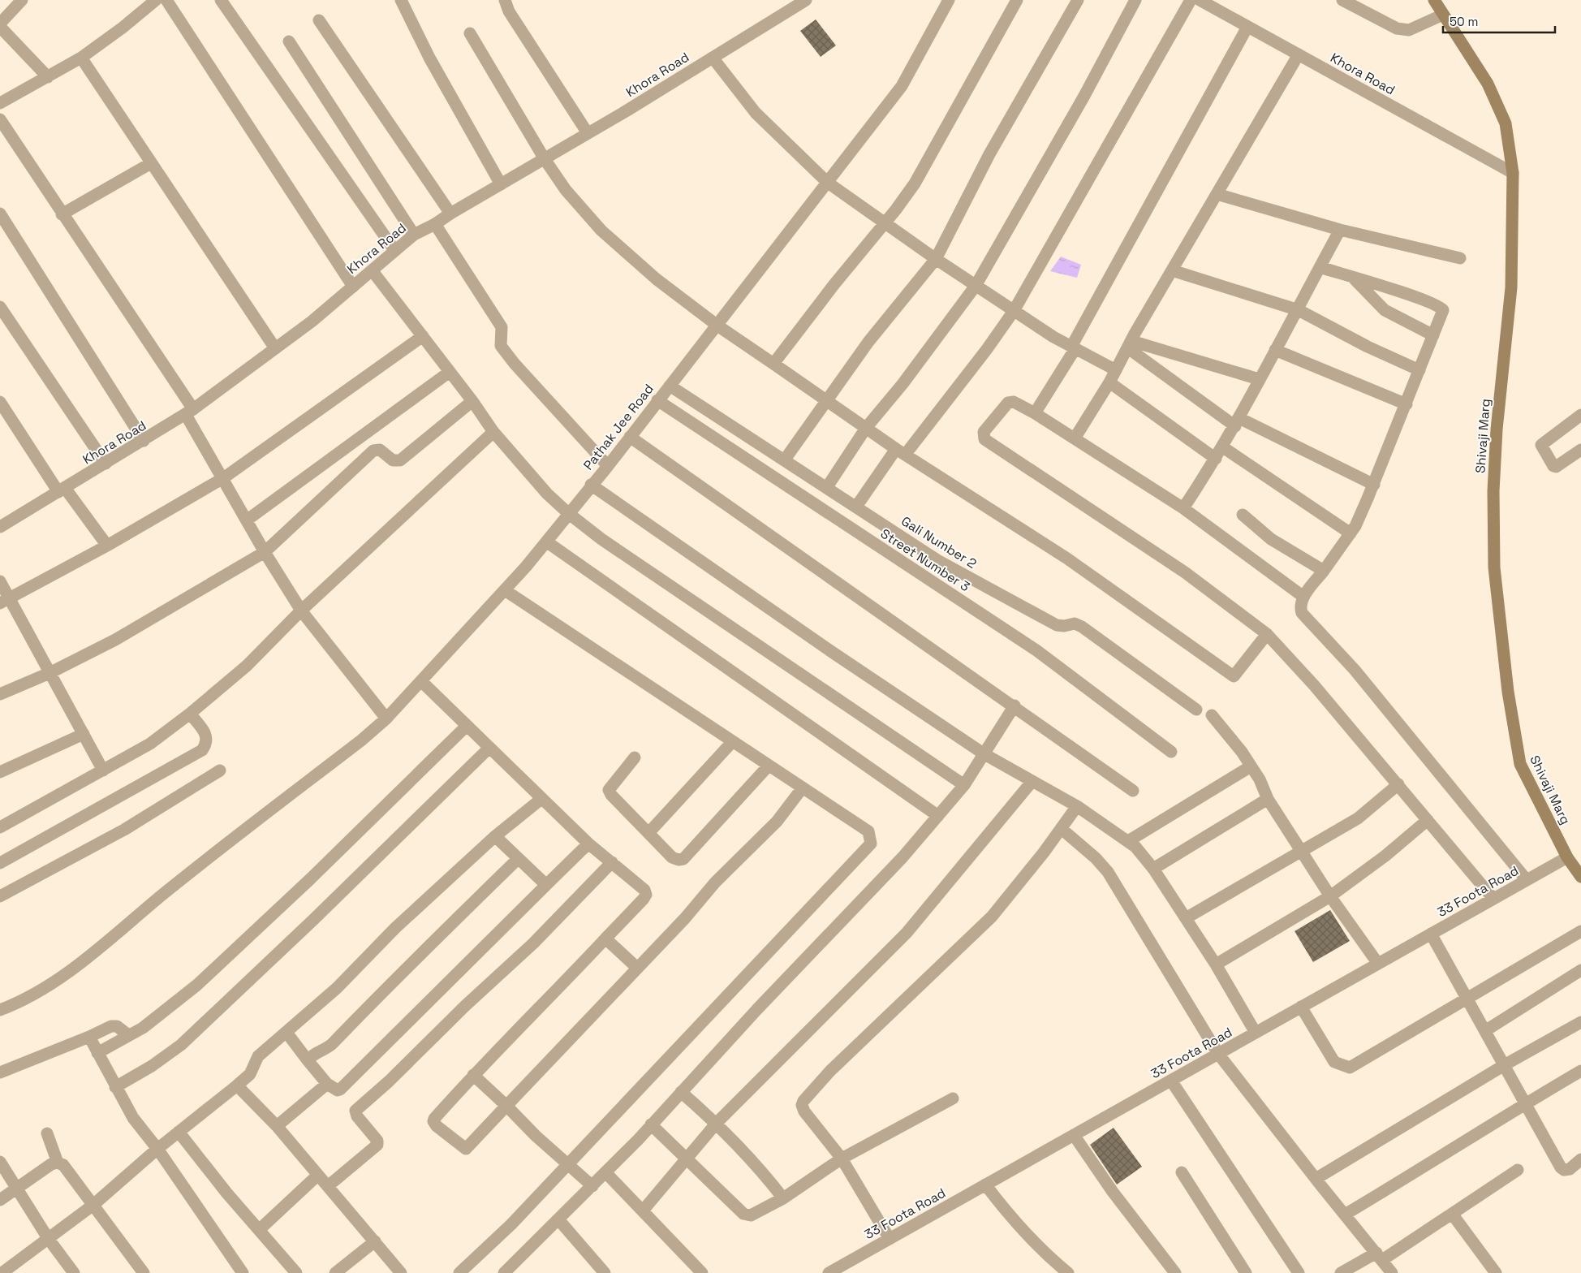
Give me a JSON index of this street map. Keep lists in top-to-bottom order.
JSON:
{
  "streets": {
    "main road": ["Shivaji Marg"],
    "street": [
      "Khora Road",
      "Pathak Jee Road",
      "Gali Number 2",
      "Street Number 3",
      "33 Foota Road"
    ]
  },
  "crossings": [
    ["Khora Road", "Shivaji Marg"],
    ["Pathak Jee Road", "Gali Number 2"],
    ["Pathak Jee Road", "Street Number 3"],
    ["Shivaji Marg", "33 Foota Road"]
  ],
  "scale_bar": "50 m"
}
